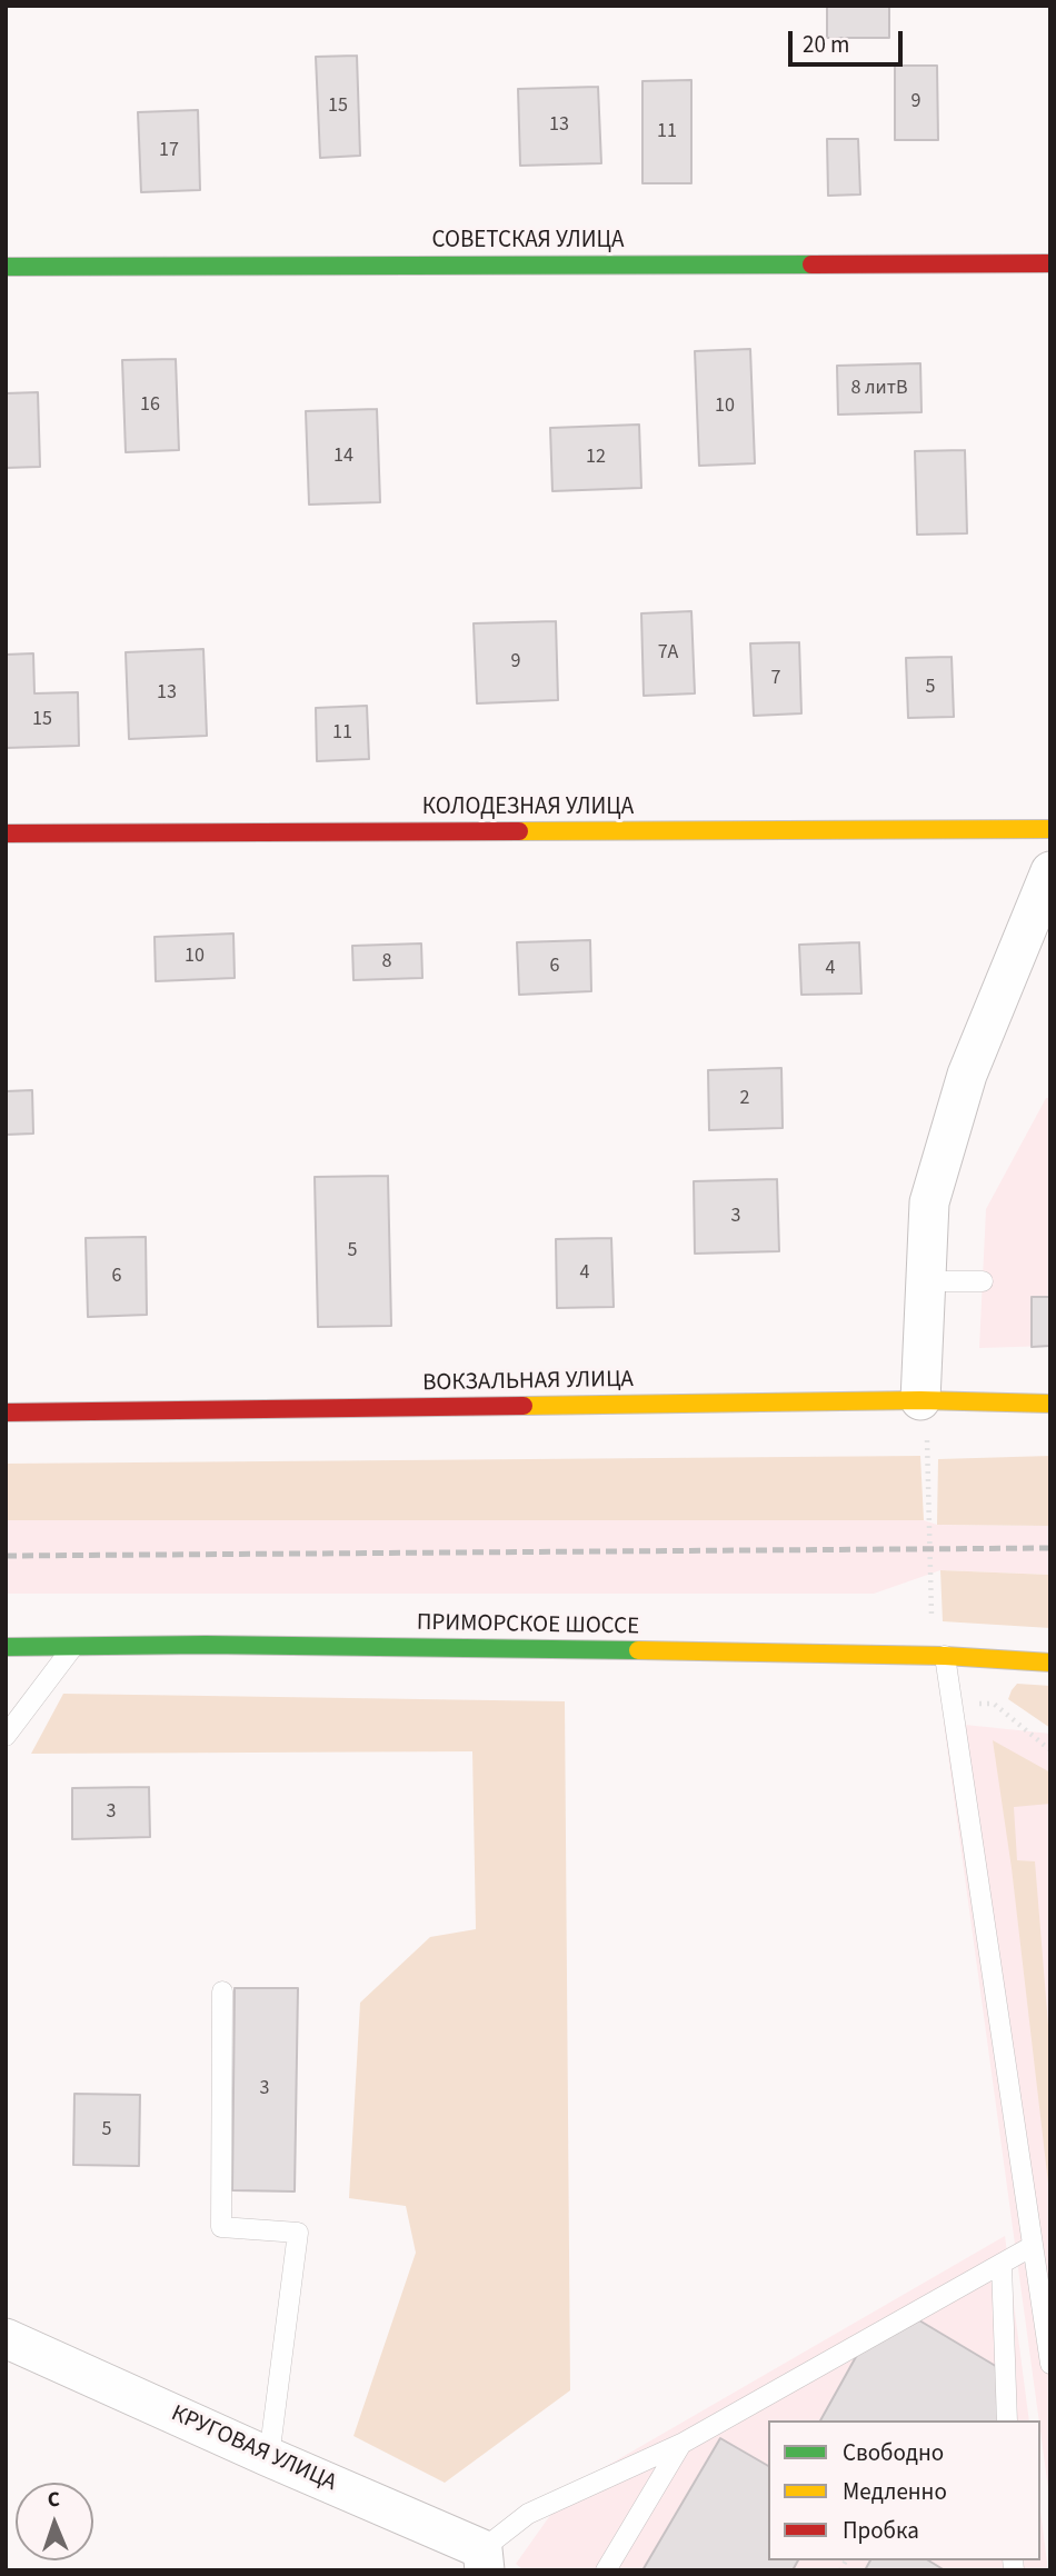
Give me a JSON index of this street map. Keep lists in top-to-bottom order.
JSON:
{
  "streets": {
    "street": [
      "СОВЕТСКАЯ УЛИЦА",
      "КОЛОДЕЗНАЯ УЛИЦА",
      "ВОКЗАЛЬНАЯ УЛИЦА",
      "ПРИМОРСКОЕ ШОССЕ",
      "КРУГОВАЯ УЛИЦА"
    ]
  },
  "house_numbers": [
    "9",
    "15",
    "13",
    "11",
    "17",
    "8 литВ",
    "16",
    "10",
    "14",
    "12",
    "7А",
    "9",
    "7",
    "5",
    "13",
    "15",
    "11",
    "10",
    "8",
    "6",
    "4",
    "2",
    "3",
    "5",
    "4",
    "6",
    "3",
    "3",
    "5"
  ],
  "legend": ["Свободно", "Медленно", "Пробка"],
  "scale_bar": "20 m",
  "north": "top"
}
